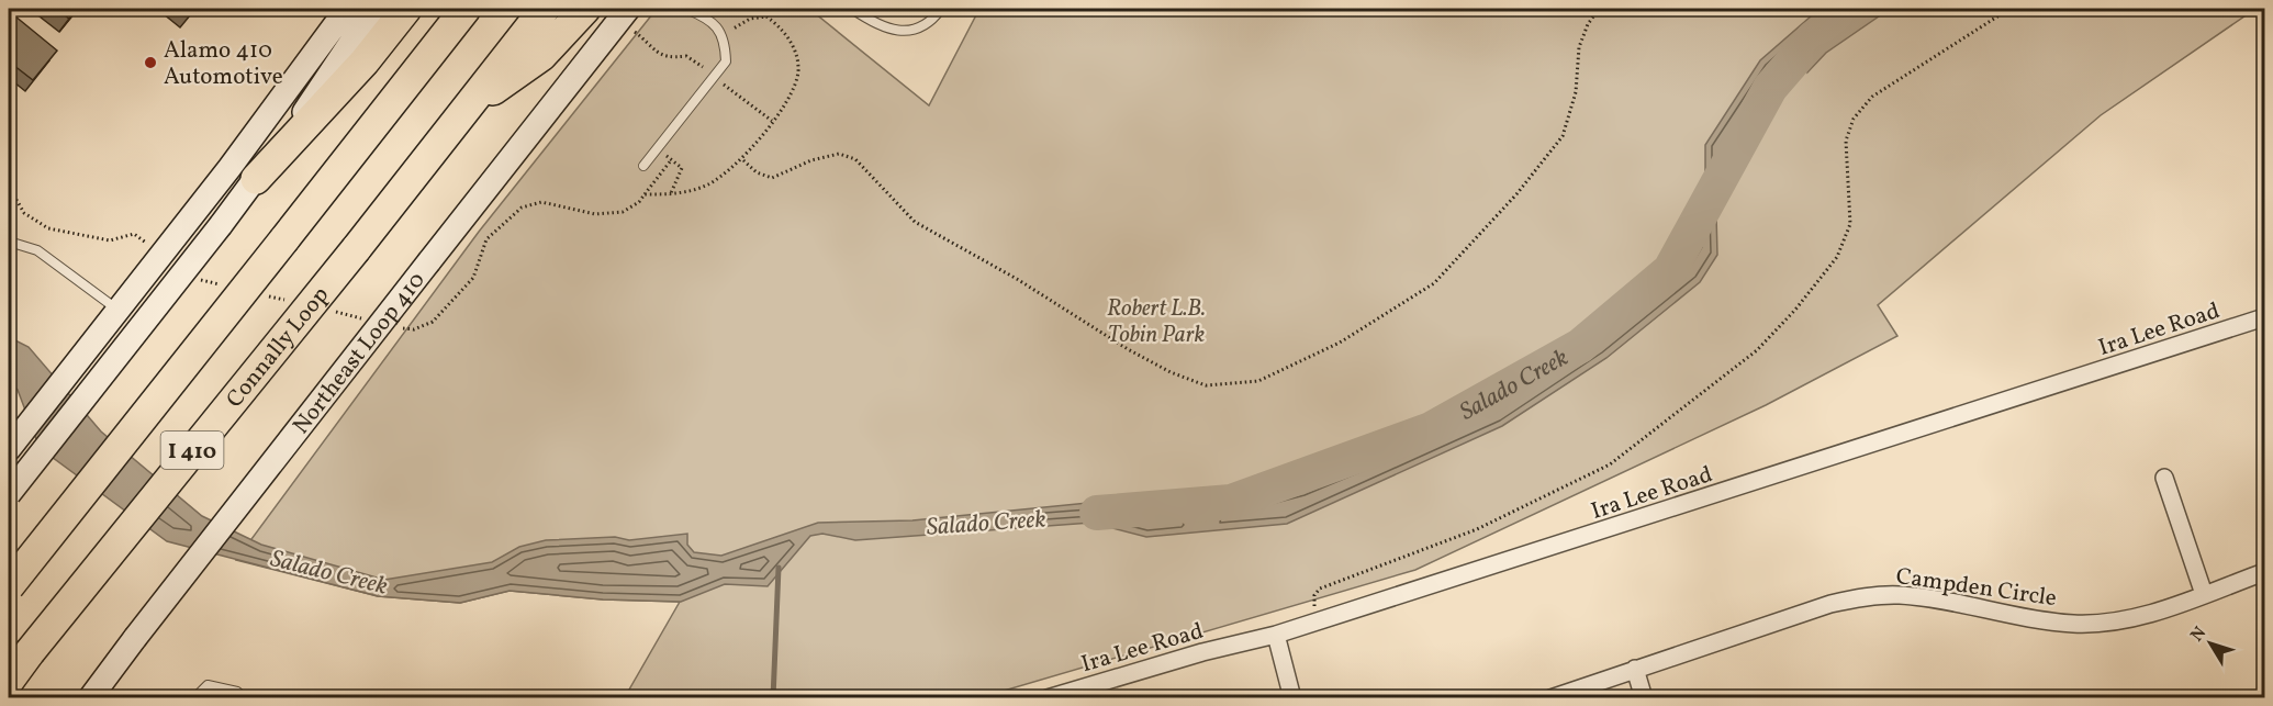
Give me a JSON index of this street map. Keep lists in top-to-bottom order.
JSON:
{
  "streets": {
    "highway": ["Connally Loop", "I 410"],
    "main road": ["Northeast Loop 410"],
    "street": ["Ira Lee Road", "Campden Circle"]
  },
  "water": ["Salado Creek"],
  "parks": ["Robert L.B. Tobin Park"],
  "places": ["Alamo 410 Automotive"],
  "north": "top left"
}
